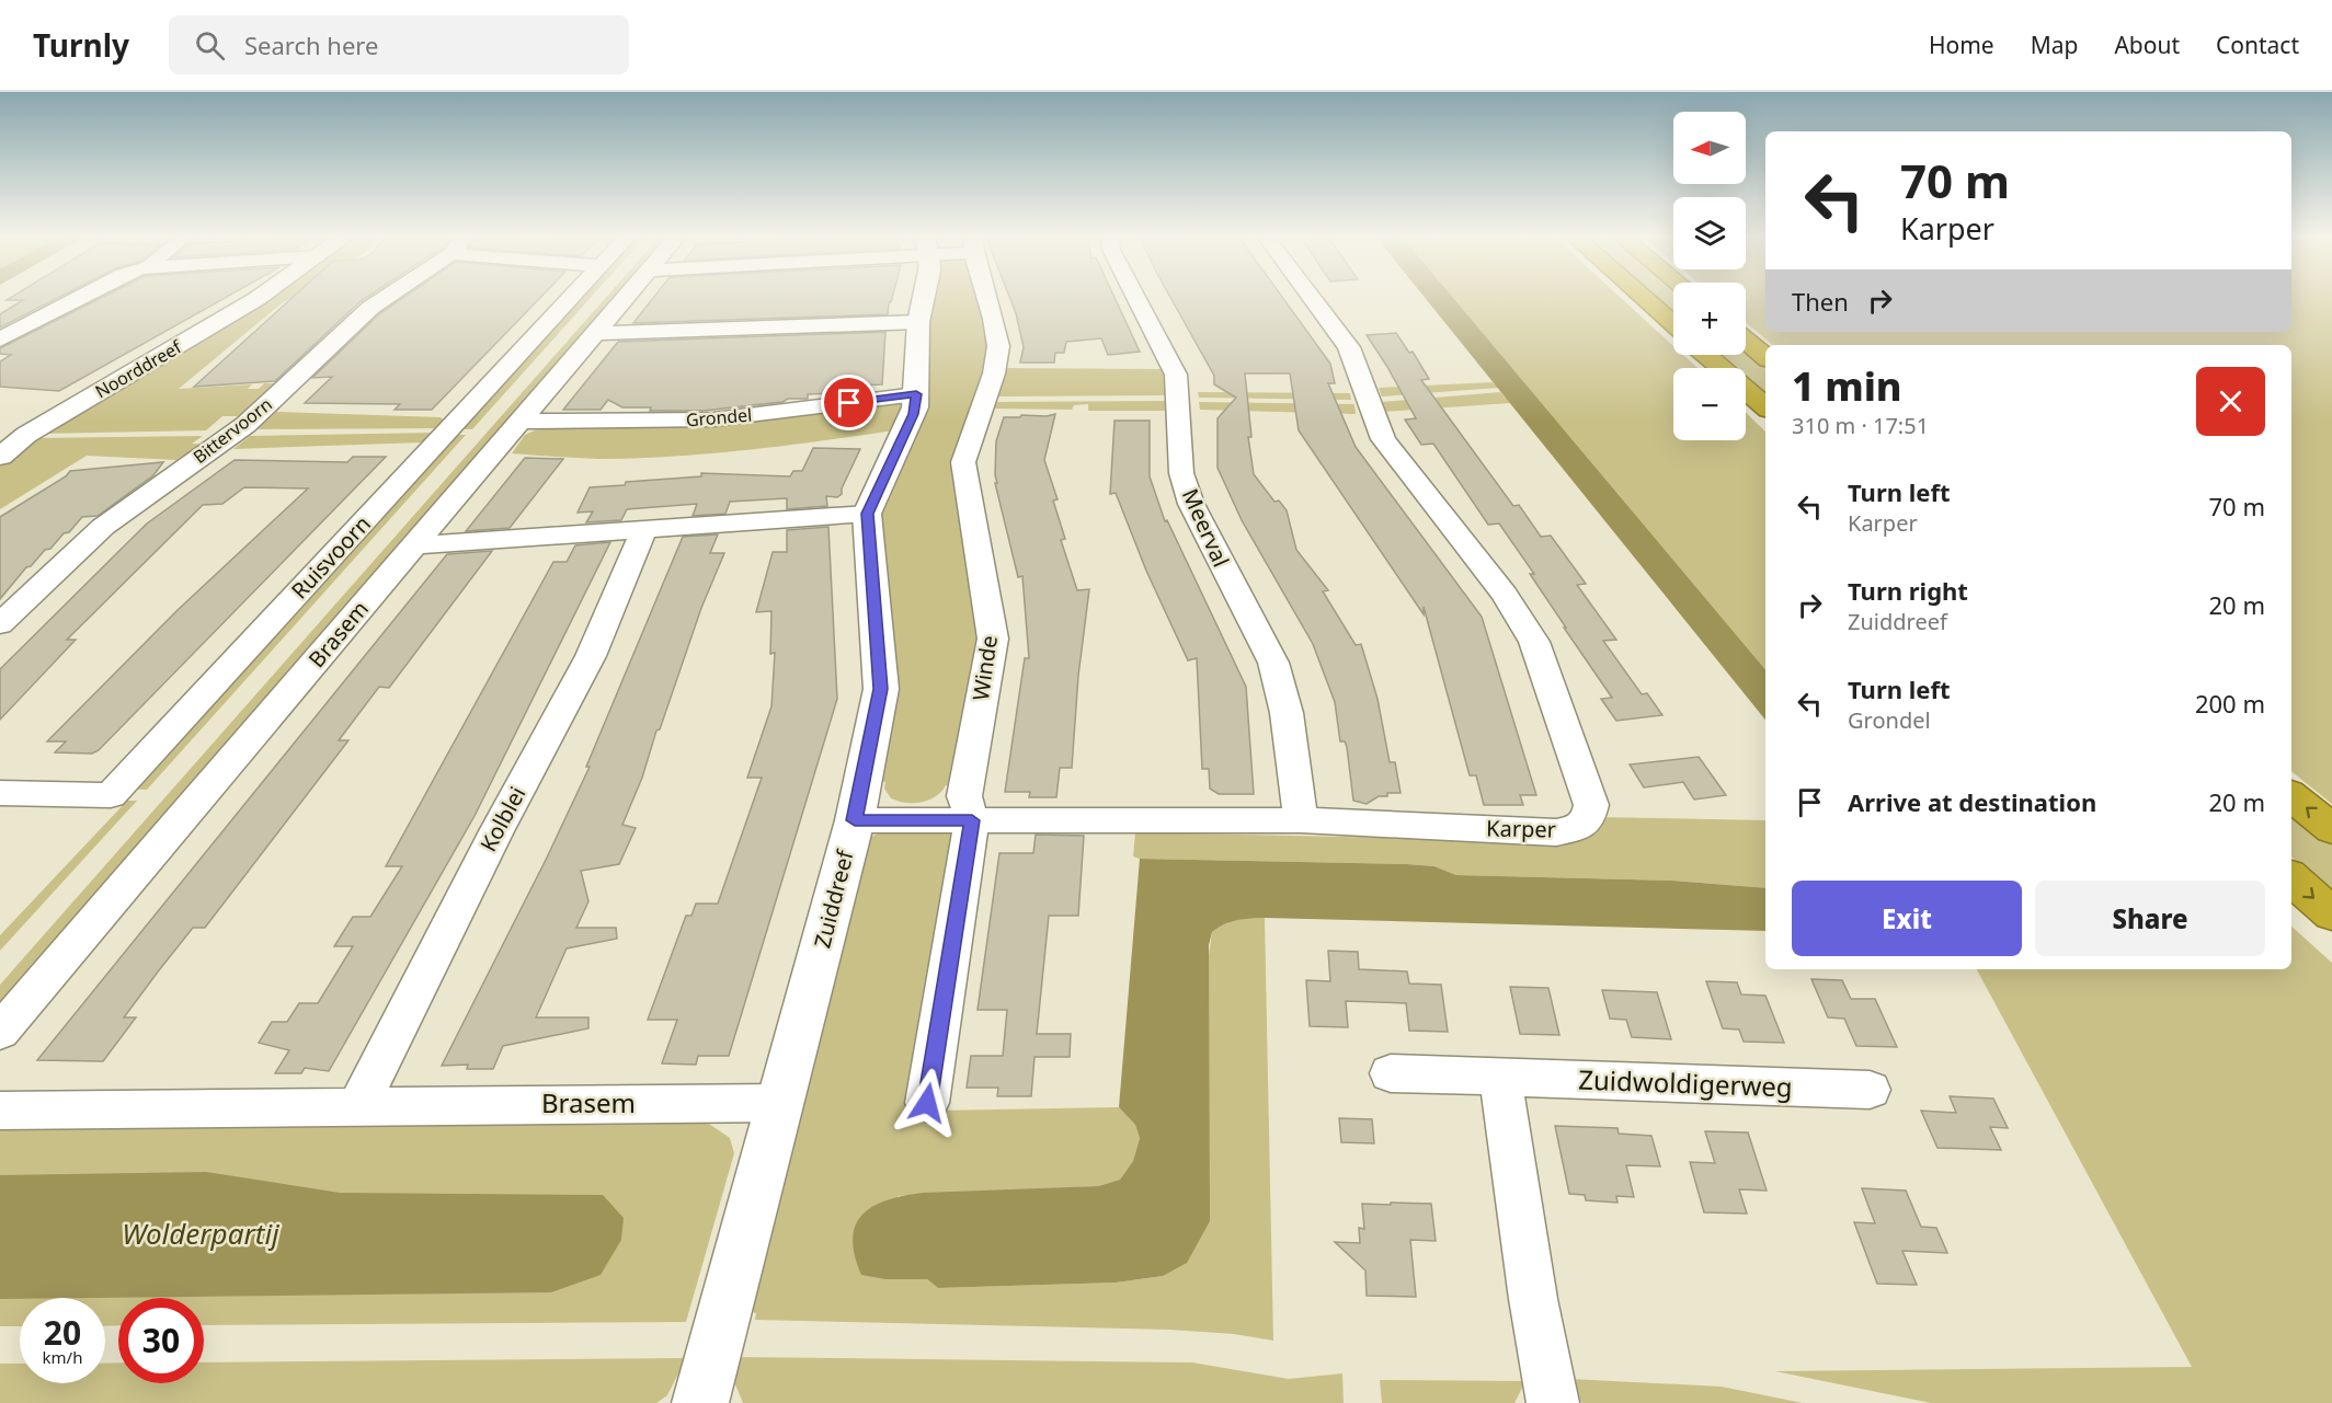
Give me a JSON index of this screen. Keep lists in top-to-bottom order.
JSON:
{
  "streets": {
    "street": [
      "Noorddreef",
      "Grondel",
      "Bittervoorn",
      "Meerval",
      "Ruisvoorn",
      "Brasem",
      "Winde",
      "Kolblei",
      "Karper",
      "Zuiddreef",
      "Zuidwoldigerweg"
    ]
  },
  "crossings": [
    ["Grondel", "Brasem"],
    ["Grondel", "Zuiddreef"],
    ["Meerval", "Karper"],
    ["Brasem", "Kolblei"],
    ["Brasem", "Zuiddreef"],
    ["Winde", "Karper"],
    ["Karper", "Zuiddreef"]
  ],
  "water": ["Wolderpartij"],
  "north": "left",
  "page": {
    "header": "Turnly",
    "search": "Search here",
    "nav": [
      "Home",
      "Map",
      "About",
      "Contact"
    ],
    "map_buttons": ["+", "−"],
    "turn": ["70 m", "Karper"],
    "then": "Then",
    "heading": ["1 min", "310 m · 17:51"],
    "list": [
      {
        "name": "Turn left",
        "note": "Karper",
        "value": "70 m"
      },
      {
        "name": "Turn right",
        "note": "Zuiddreef",
        "value": "20 m"
      },
      {
        "name": "Turn left",
        "note": "Grondel",
        "value": "200 m"
      },
      {
        "name": "Arrive at destination",
        "value": "20 m"
      }
    ],
    "buttons": ["Exit", "Share"],
    "speed": "20 km/h",
    "limit": "30"
  }
}
